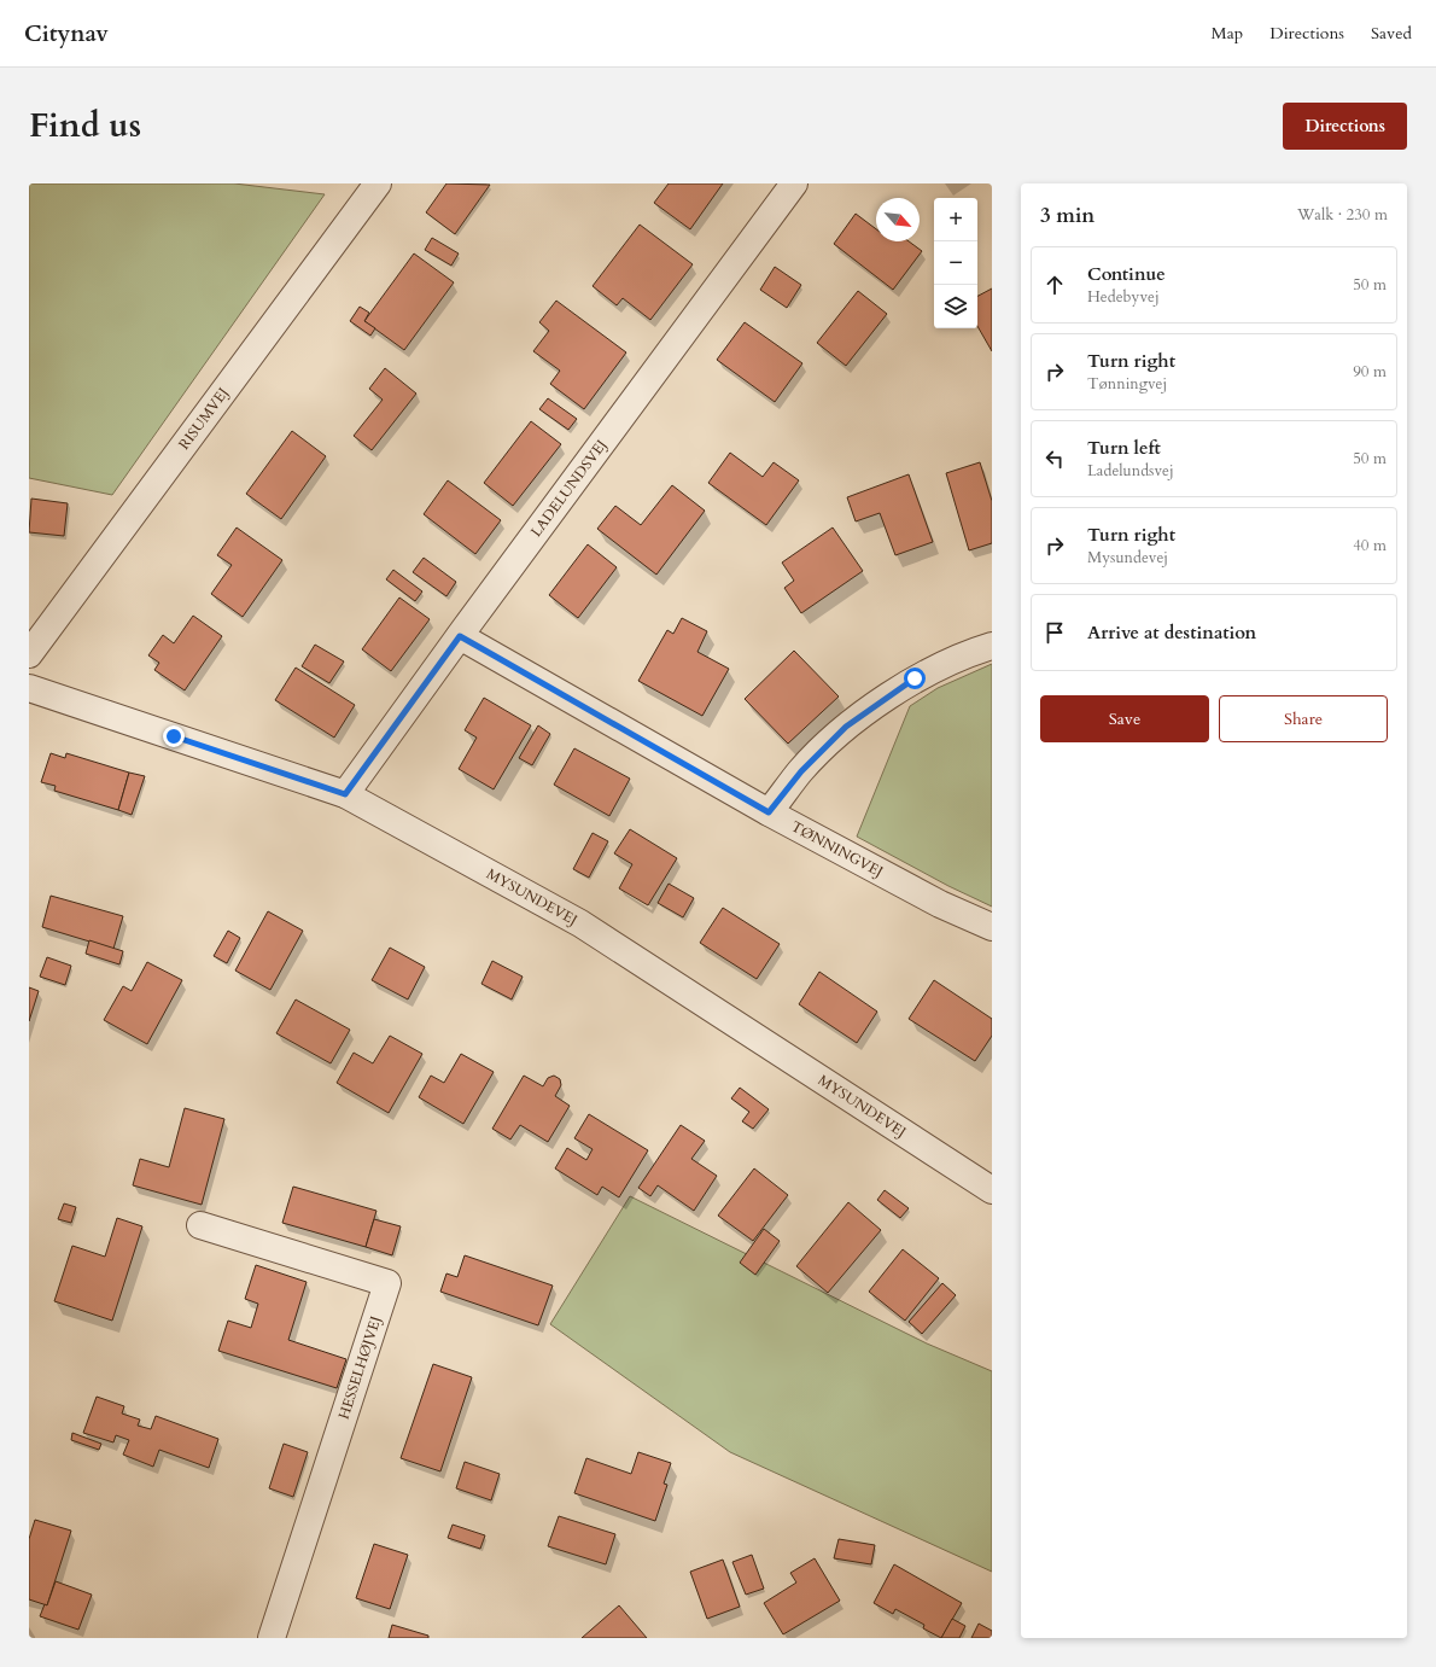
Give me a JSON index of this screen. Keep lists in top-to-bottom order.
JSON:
{
  "streets": {
    "street": [
      "RISUMVEJ",
      "LADELUNDSVEJ",
      "TØNNINGVEJ",
      "MYSUNDEVEJ",
      "HESSELHØJVEJ"
    ]
  },
  "crossings": [
    ["LADELUNDSVEJ", "TØNNINGVEJ"],
    ["LADELUNDSVEJ", "MYSUNDEVEJ"]
  ],
  "north": "bottom right",
  "page": {
    "header": "Citynav",
    "nav": ["Map", "Directions", "Saved"],
    "title": "Find us",
    "buttons": [
      "Directions",
      ["Save", "Share"]
    ],
    "heading": ["3 min", "Walk · 230 m"],
    "map_buttons": ["+", "−"],
    "list": [
      ["Continue", "Hedebyvej", "50 m"],
      ["Turn right", "Tønningvej", "90 m"],
      ["Turn left", "Ladelundsvej", "50 m"],
      ["Turn right", "Mysundevej", "40 m"],
      "Arrive at destination"
    ]
  }
}
